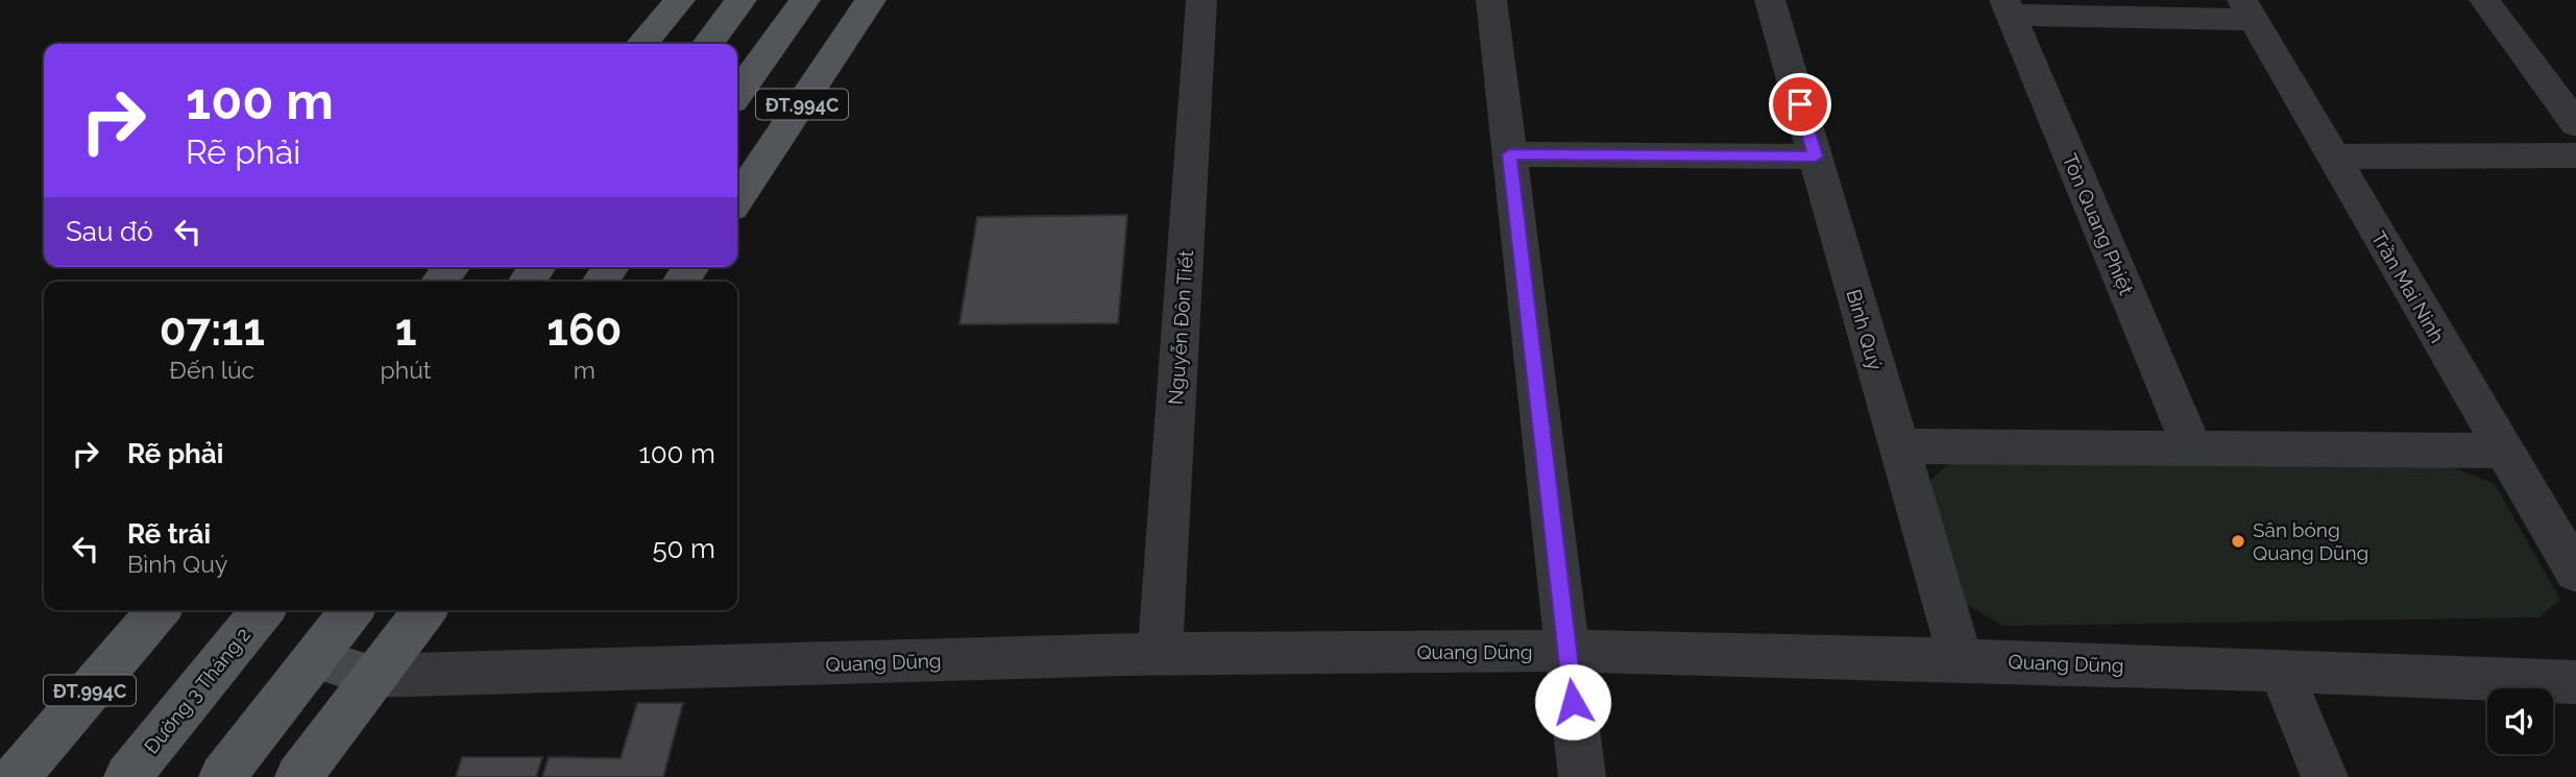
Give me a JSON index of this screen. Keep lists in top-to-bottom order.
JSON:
{
  "streets": {
    "main road": ["ĐT.994C", "Đường 3 Tháng 2"],
    "street": [
      "Tôn Quang Phiệt",
      "Trần Mai Ninh",
      "Nguyễn Đôn Tiết",
      "Bình Quý",
      "Quang Dũng"
    ]
  },
  "crossings": [
    ["Nguyễn Đôn Tiết", "Quang Dũng"],
    ["Bình Quý", "Quang Dũng"]
  ],
  "places": ["Sân bóng Quang Dũng"],
  "page": {
    "turn": ["100 m", "Rẽ phải"],
    "then": "Sau đó",
    "eta": [
      "07:11",
      "Đến lúc",
      "1",
      "phút",
      "160",
      "m"
    ],
    "list": [
      {
        "name": "Rẽ phải",
        "value": "100 m"
      },
      {
        "name": "Rẽ trái",
        "note": "Bình Quý",
        "value": "50 m"
      }
    ]
  }
}
